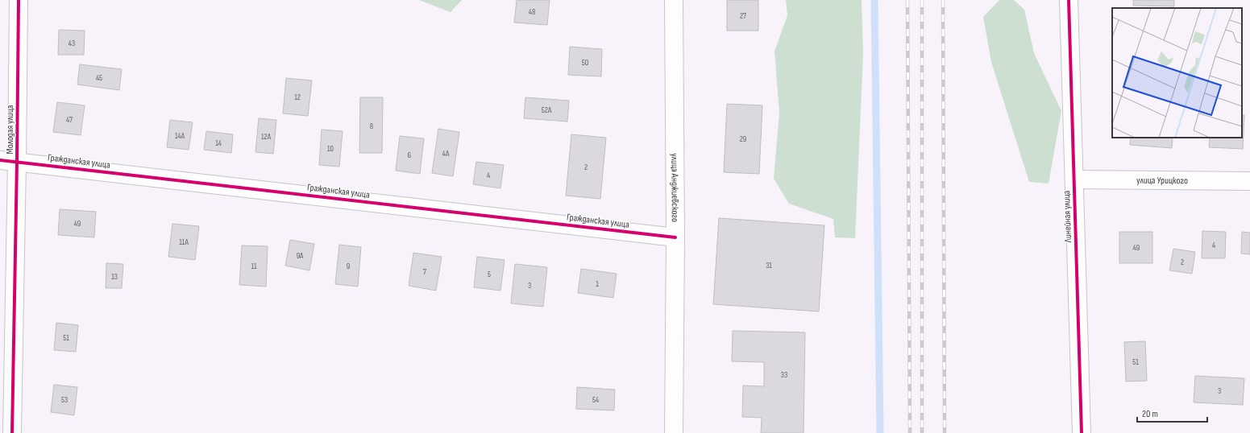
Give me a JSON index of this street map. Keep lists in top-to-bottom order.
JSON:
{
  "streets": {
    "street": [
      "Молодая улица",
      "Гражданская улица",
      "улица Урицкого",
      "улица Анджиевского",
      "Линейная улица"
    ]
  },
  "crossings": [
    ["Молодая улица", "Гражданская улица"],
    ["Гражданская улица", "улица Анджиевского"],
    ["улица Урицкого", "Линейная улица"]
  ],
  "house_numbers": [
    "48",
    "27",
    "43",
    "50",
    "45",
    "12",
    "52А",
    "47",
    "8",
    "14А",
    "12А",
    "29",
    "14",
    "10",
    "4А",
    "6",
    "2",
    "4",
    "49",
    "11А",
    "4",
    "49",
    "9А",
    "2",
    "31",
    "11",
    "9",
    "7",
    "5",
    "13",
    "1",
    "3",
    "51",
    "51",
    "33",
    "3",
    "53",
    "54"
  ],
  "scale_bar": "20 m"
}
